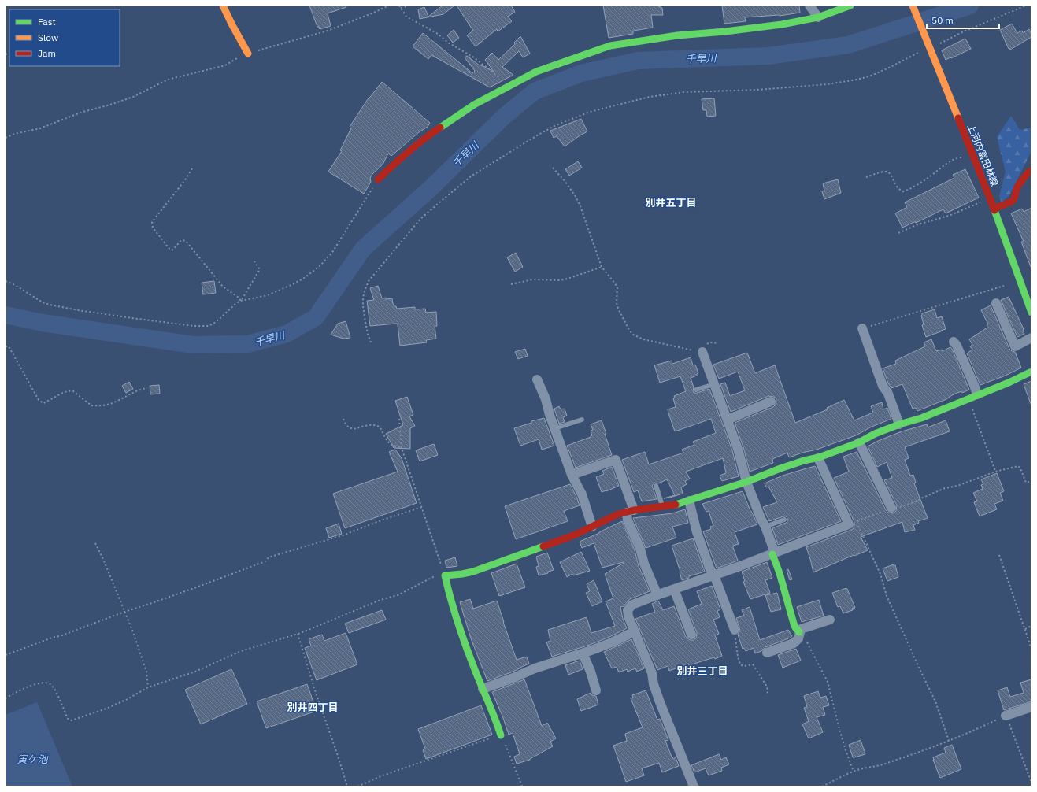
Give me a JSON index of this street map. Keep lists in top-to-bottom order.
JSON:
{
  "streets": {
    "street": ["上河内富田林線"]
  },
  "districts": ["別井五丁目", "別井三丁目", "別井四丁目"],
  "water": ["千早川", "寅ケ池"],
  "legend": ["Fast", "Slow", "Jam"],
  "scale_bar": "50 m"
}
